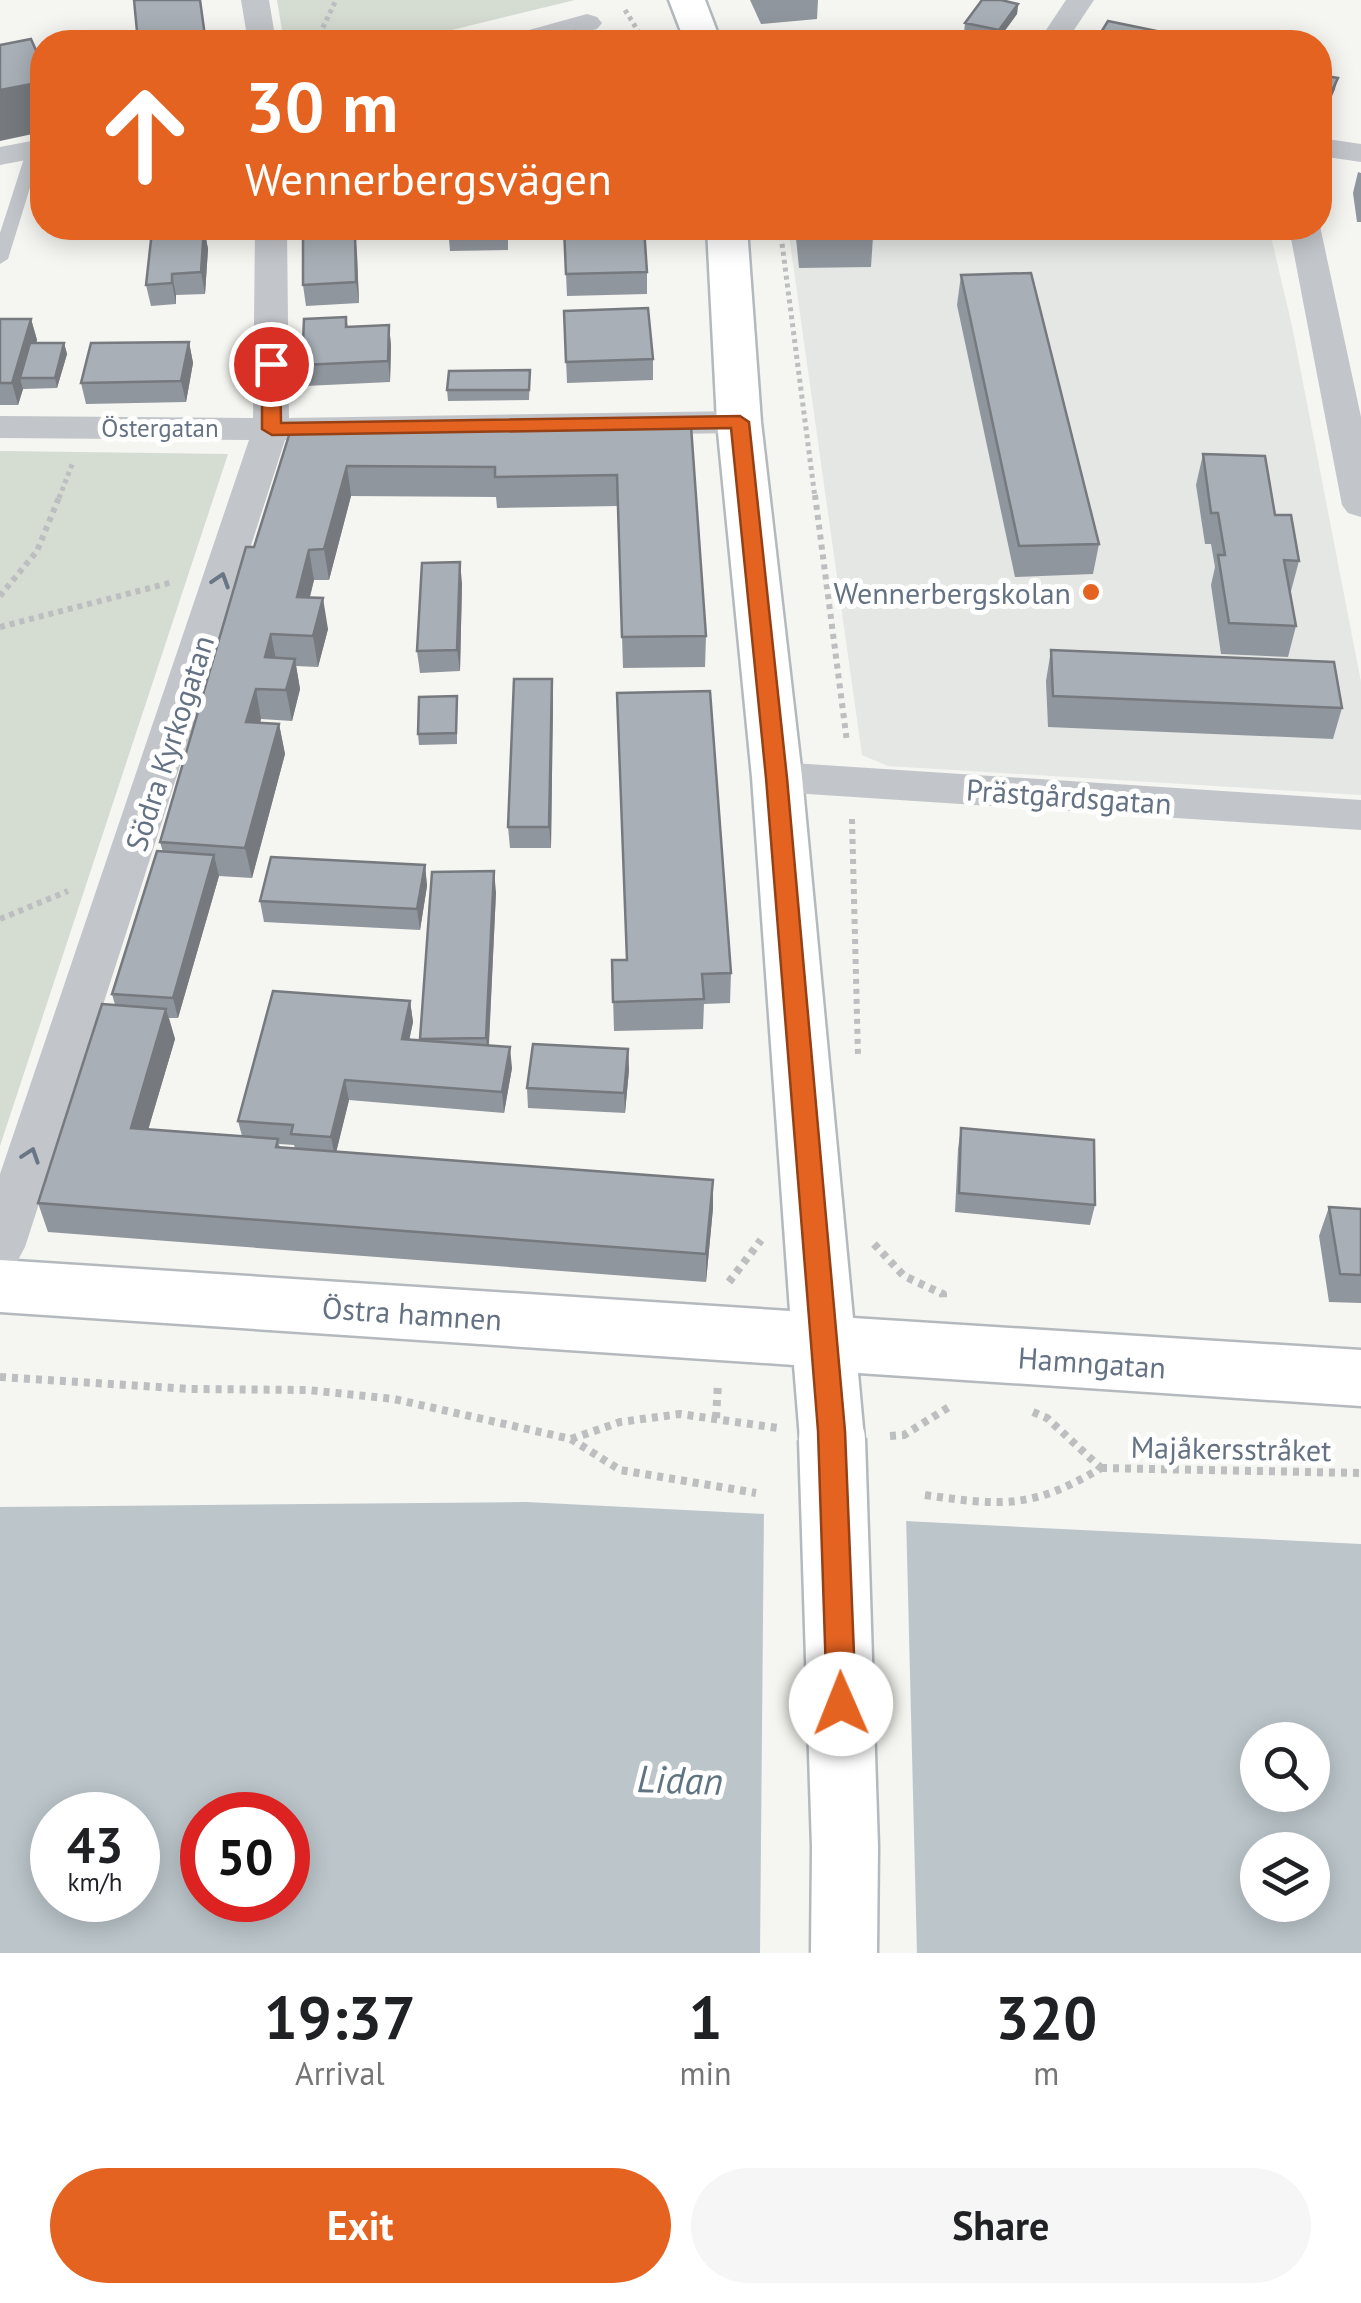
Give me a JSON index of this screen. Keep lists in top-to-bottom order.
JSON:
{
  "streets": {
    "main road": ["Östra hamnen", "Hamngatan"],
    "street": ["Östergatan", "Södra Kyrkogatan", "Prästgårdsgatan"],
    "path": ["Majåkersstråket"]
  },
  "crossings": [
    ["Östergatan", "Södra Kyrkogatan"],
    ["Östra hamnen", "Hamngatan"]
  ],
  "one_way": ["Södra Kyrkogatan"],
  "water": ["Lidan"],
  "places": ["Wennerbergskolan"],
  "page": {
    "turn": ["30 m", "Wennerbergsvägen"],
    "speed": "43 km/h",
    "limit": "50",
    "eta": [
      "19:37",
      "Arrival",
      "1",
      "min",
      "320",
      "m"
    ],
    "buttons": ["Exit", "Share"]
  }
}
